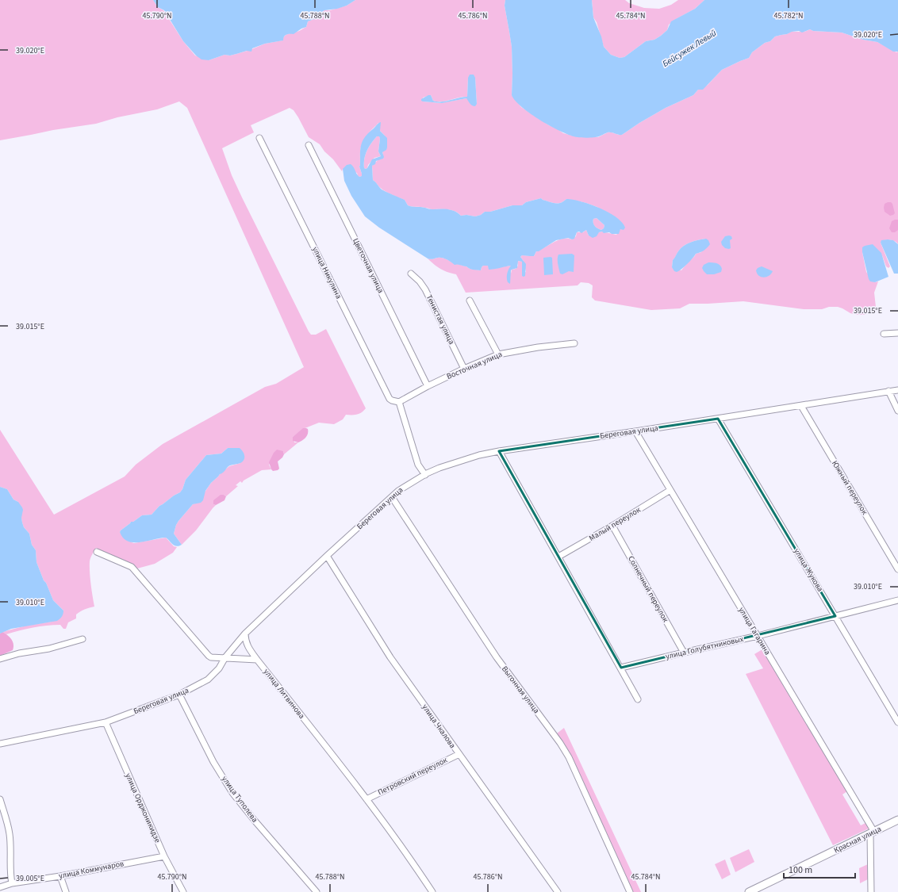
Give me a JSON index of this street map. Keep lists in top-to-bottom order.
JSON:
{
  "streets": {
    "street": [
      "Цветочная улица",
      "улица Никулина",
      "Тенистая улица",
      "Восточная улица",
      "Береговая улица",
      "Южный переулок",
      "Малый переулок",
      "улица Жукова",
      "Солнечный переулок",
      "улица Гагарина",
      "улица Голубятниковых",
      "Выгонная улица",
      "улица Литвинова",
      "улица Чкалова",
      "Петровский переулок",
      "улица Туполева",
      "улица Орджоникидзе",
      "Красная улица",
      "улица Коммунаров"
    ]
  },
  "crossings": [
    ["Цветочная улица", "Восточная улица"],
    ["улица Никулина", "Восточная улица"],
    ["Тенистая улица", "Восточная улица"],
    ["Береговая улица", "Южный переулок"],
    ["Береговая улица", "улица Жукова"],
    ["Береговая улица", "улица Гагарина"],
    ["Береговая улица", "Выгонная улица"],
    ["Береговая улица", "улица Литвинова"],
    ["Береговая улица", "улица Чкалова"],
    ["Береговая улица", "улица Туполева"],
    ["Береговая улица", "улица Орджоникидзе"],
    ["Малый переулок", "Солнечный переулок"],
    ["Малый переулок", "улица Гагарина"],
    ["улица Жукова", "улица Голубятниковых"],
    ["Солнечный переулок", "улица Голубятниковых"],
    ["улица Гагарина", "улица Голубятниковых"],
    ["улица Гагарина", "Красная улица"],
    ["улица Литвинова", "Петровский переулок"],
    ["улица Чкалова", "Петровский переулок"],
    ["улица Орджоникидзе", "улица Коммунаров"]
  ],
  "water": ["Бейсужек Левый"],
  "scale_bar": "100 m",
  "coordinates": [
    "45.790°N",
    "45.788°N",
    "45.786°N",
    "45.784°N",
    "45.782°N",
    "39.020°E",
    "39.015°E",
    "39.010°E",
    "39.005°E"
  ]
}
